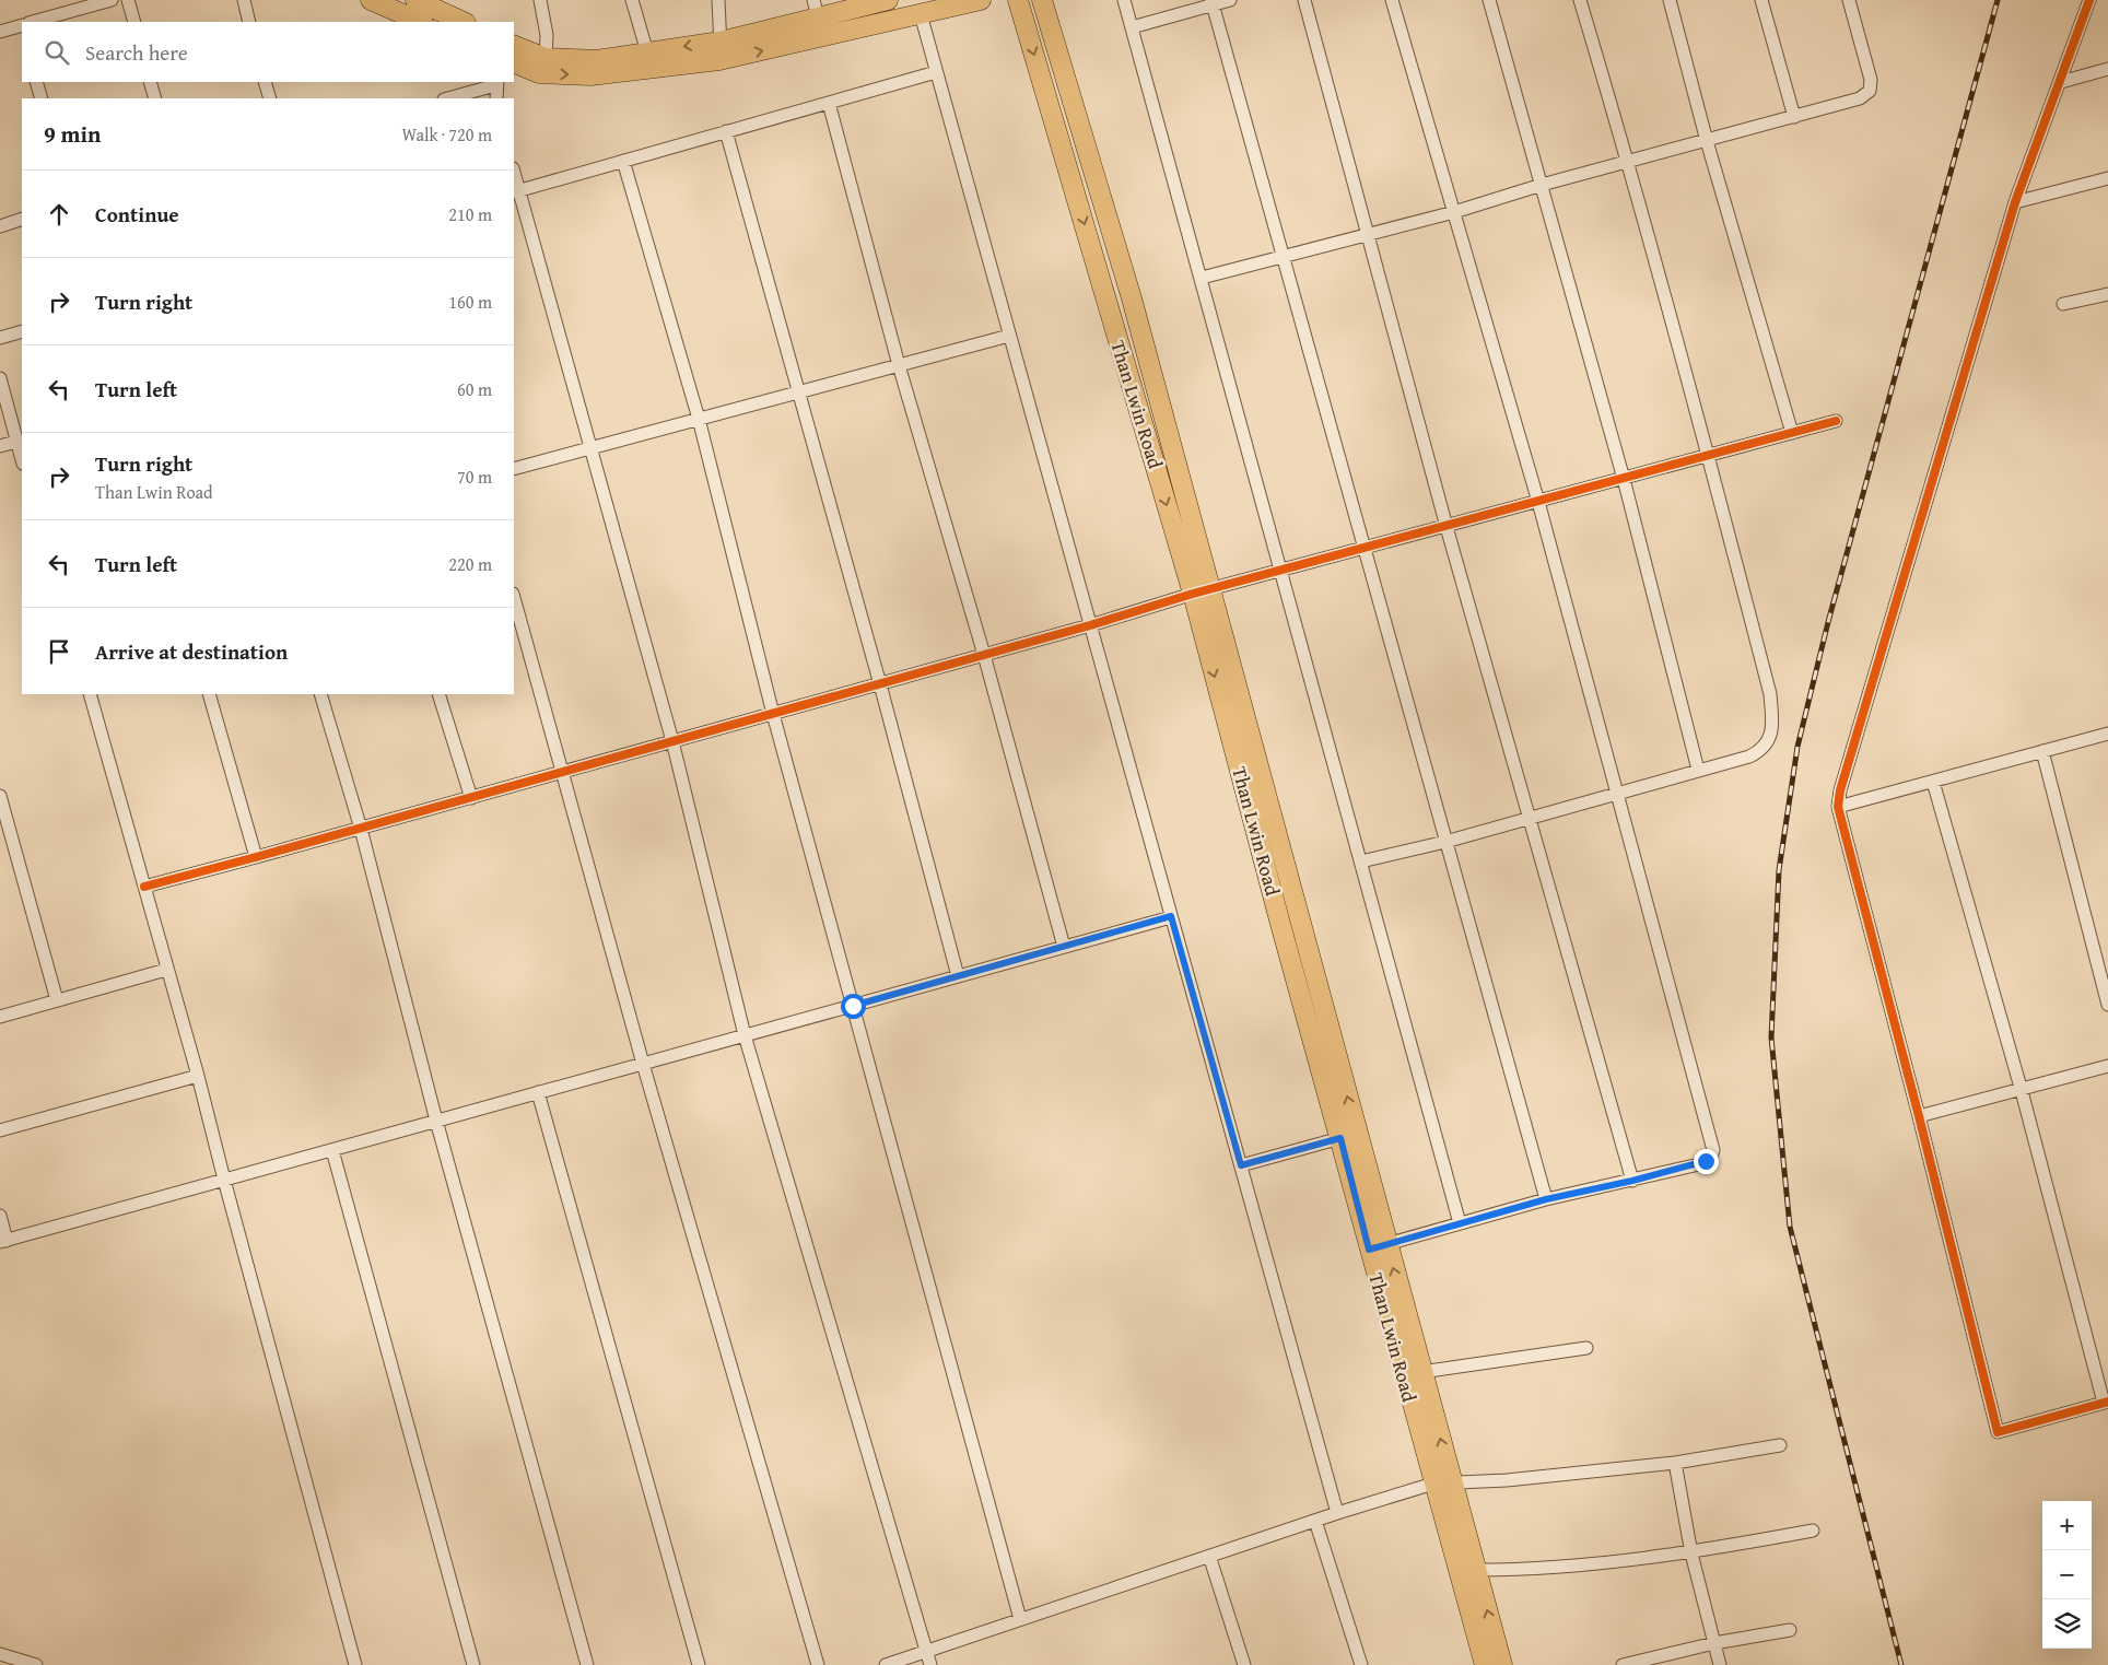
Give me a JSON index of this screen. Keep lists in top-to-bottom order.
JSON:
{
  "streets": {
    "main road": ["Than Lwin Road"]
  },
  "page": {
    "search": "Search here",
    "heading": ["9 min", "Walk · 720 m"],
    "list": [
      ["Continue", "210 m"],
      ["Turn right", "160 m"],
      ["Turn left", "60 m"],
      ["Turn right", "Than Lwin Road", "70 m"],
      ["Turn left", "220 m"],
      "Arrive at destination"
    ],
    "map_buttons": ["+", "−"]
  }
}
